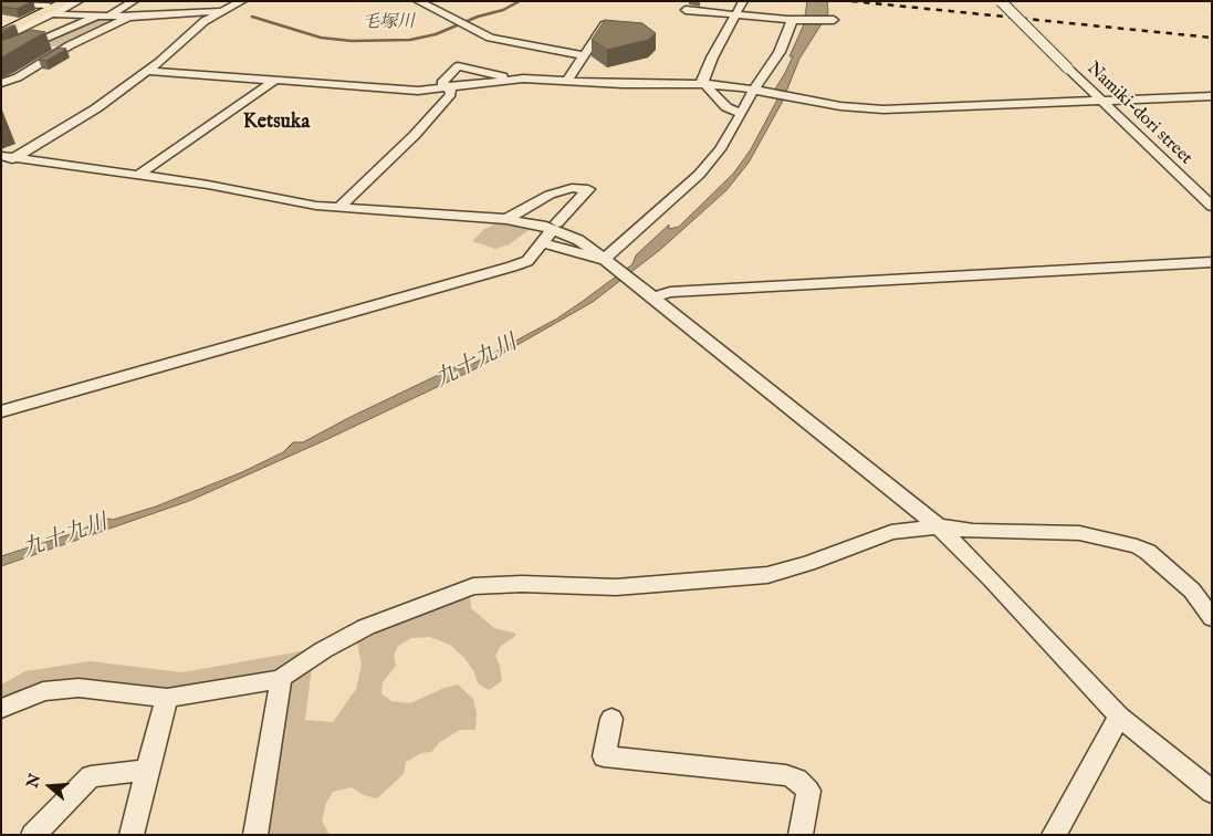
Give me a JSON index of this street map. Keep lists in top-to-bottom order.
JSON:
{
  "streets": {
    "street": ["Namiki-dori street"]
  },
  "districts": ["Ketsuka"],
  "water": ["毛塚川", "九十九川"],
  "north": "left"
}
